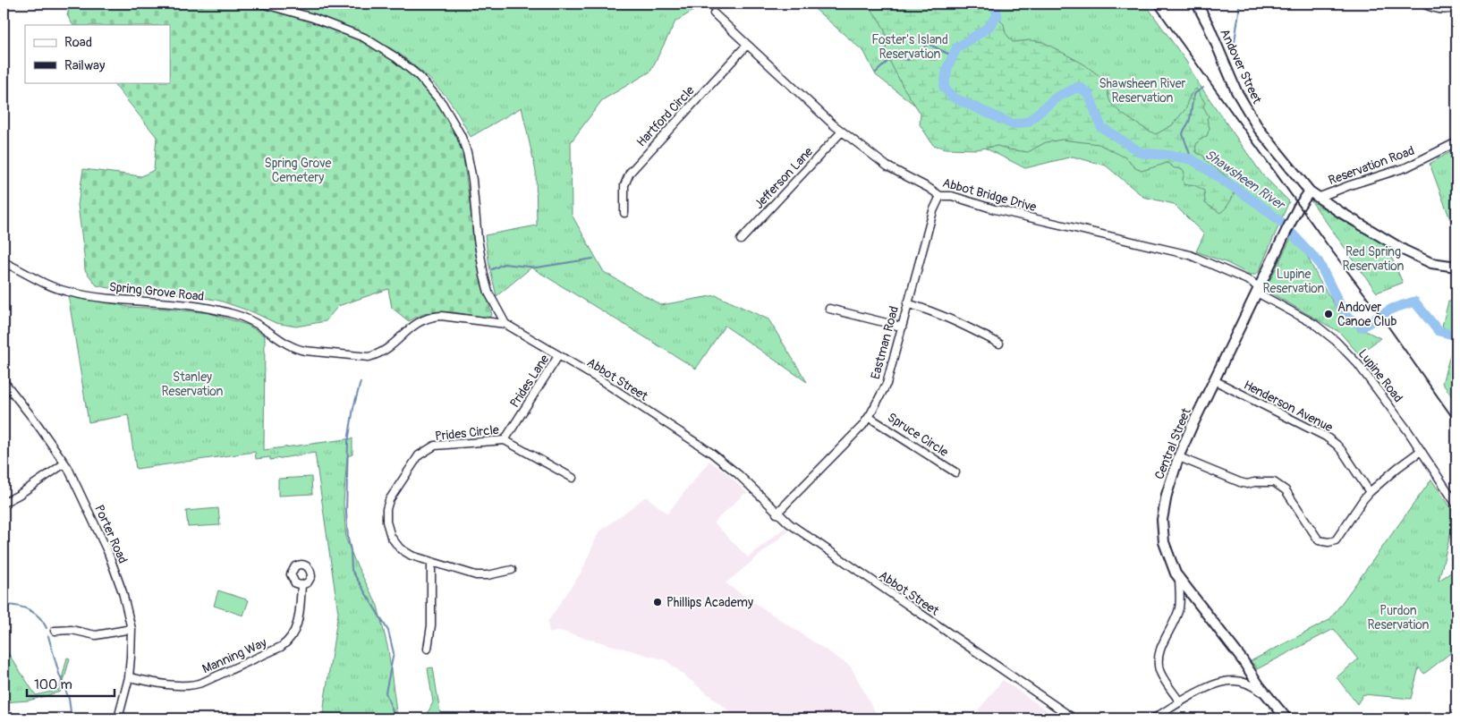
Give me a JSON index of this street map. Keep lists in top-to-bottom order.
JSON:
{
  "streets": {
    "main road": ["Andover Street", "Central Street"],
    "street": [
      "Hartford Circle",
      "Reservation Road",
      "Jefferson Lane",
      "Abbot Bridge Drive",
      "Spring Grove Road",
      "Eastman Road",
      "Lupine Road",
      "Abbot Street",
      "Prides Lane",
      "Henderson Avenue",
      "Prides Circle",
      "Spruce Circle",
      "Porter Road",
      "Manning Way"
    ]
  },
  "crossings": [
    ["Andover Street", "Reservation Road"],
    ["Andover Street", "Central Street"],
    ["Hartford Circle", "Abbot Bridge Drive"],
    ["Jefferson Lane", "Abbot Bridge Drive"],
    ["Abbot Bridge Drive", "Eastman Road"],
    ["Abbot Bridge Drive", "Lupine Road"],
    ["Abbot Bridge Drive", "Central Street"],
    ["Spring Grove Road", "Abbot Street"],
    ["Eastman Road", "Abbot Street"],
    ["Eastman Road", "Spruce Circle"],
    ["Lupine Road", "Central Street"],
    ["Abbot Street", "Prides Lane"],
    ["Prides Lane", "Prides Circle"],
    ["Henderson Avenue", "Central Street"],
    ["Porter Road", "Manning Way"]
  ],
  "water": ["Shawsheen River"],
  "parks": [
    "Foster's Island Reservation",
    "Shawsheen River Reservation",
    "Spring Grove Cemetery",
    "Red Spring Reservation",
    "Lupine Reservation",
    "Stanley Reservation",
    "Purdon Reservation"
  ],
  "places": ["Andover Canoe Club", "Phillips Academy"],
  "legend": ["Road", "Railway"],
  "scale_bar": "100 m"
}
